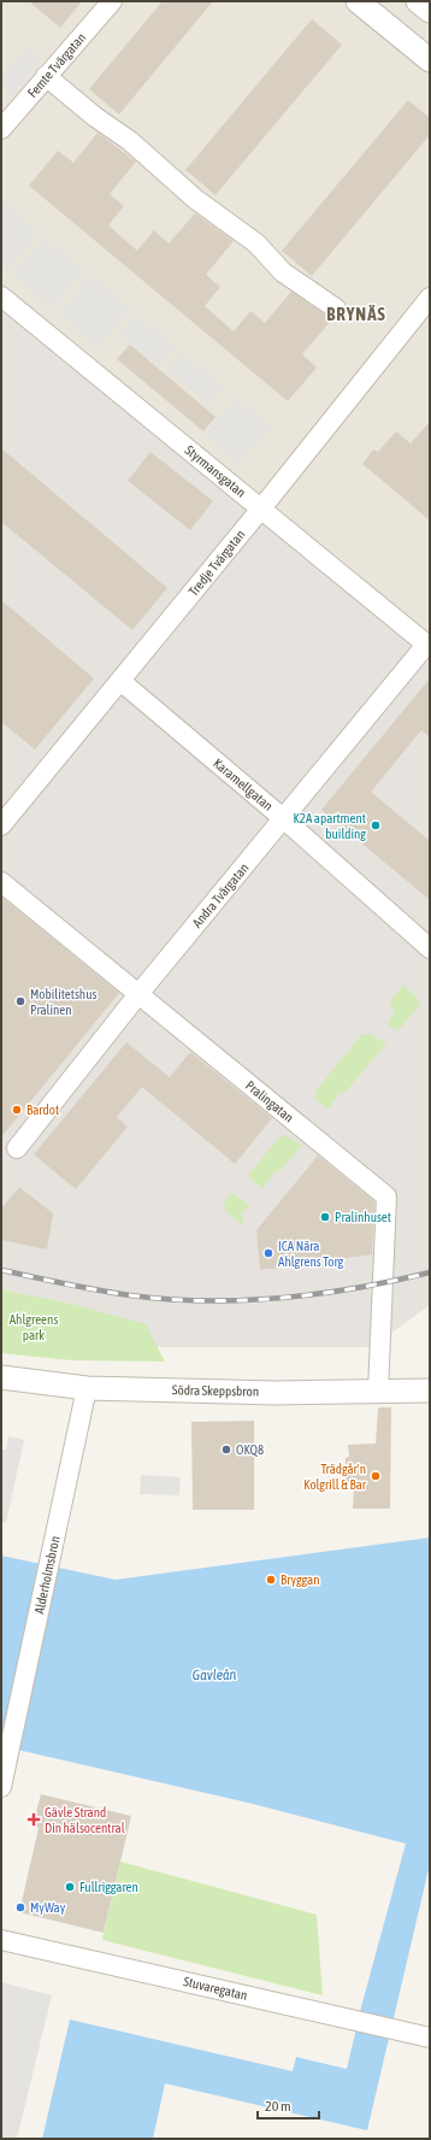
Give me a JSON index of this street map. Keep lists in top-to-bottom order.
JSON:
{
  "streets": {
    "street": [
      "Femte Tvärgatan",
      "Styrmansgatan",
      "Tredje Tvärgatan",
      "Karamellgatan",
      "Andra Tvärgatan",
      "Pralingatan",
      "Södra Skeppsbron",
      "Alderholmsbron",
      "Stuvaregatan"
    ]
  },
  "crossings": [
    ["Styrmansgatan", "Tredje Tvärgatan"],
    ["Styrmansgatan", "Andra Tvärgatan"],
    ["Tredje Tvärgatan", "Karamellgatan"],
    ["Karamellgatan", "Andra Tvärgatan"],
    ["Andra Tvärgatan", "Pralingatan"],
    ["Pralingatan", "Södra Skeppsbron"],
    ["Södra Skeppsbron", "Alderholmsbron"]
  ],
  "districts": ["BRYNÄS"],
  "water": ["Gavleån"],
  "parks": ["Ahlgreens park"],
  "places": {
    "other": [
      "K2A apartment building",
      "Mobilitetshus Pralinen",
      "Bardot",
      "Pralinhuset",
      "ICA Nära Ahlgrens Torg",
      "OKQ8",
      "Trädgår'n Kolgrill & Bar",
      "Bryggan",
      "Fullriggaren",
      "MyWay"
    ],
    "health": ["Gävle Strand Din hälsocentral"]
  },
  "scale_bar": "20 m"
}
